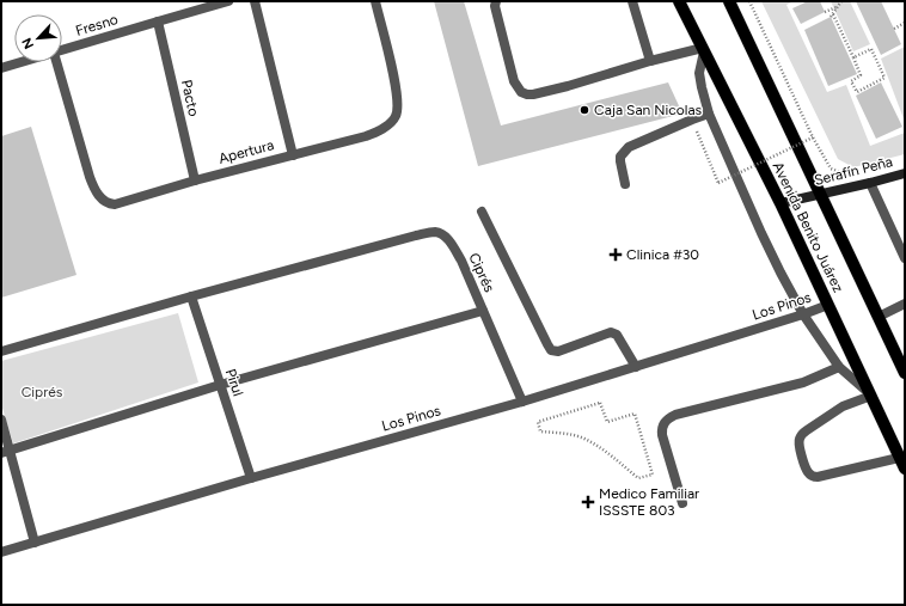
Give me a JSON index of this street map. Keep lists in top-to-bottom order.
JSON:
{
  "streets": {
    "main road": ["Serafín Peña", "Avenida Benito Juárez"],
    "street": [
      "Fresno",
      "Pacto",
      "Apertura",
      "Ciprés",
      "Los Pinos",
      "Pirul"
    ]
  },
  "crossings": [
    ["Fresno", "Pacto"],
    ["Pacto", "Apertura"],
    ["Serafín Peña", "Avenida Benito Juárez"],
    ["Avenida Benito Juárez", "Los Pinos"],
    ["Ciprés", "Pirul"],
    ["Los Pinos", "Pirul"]
  ],
  "parks": ["Ciprés"],
  "places": {
    "other": ["Caja San Nicolas"],
    "health": ["Clinica #30", "Medico Familiar ISSSTE 803"]
  },
  "north": "bottom left"
}
